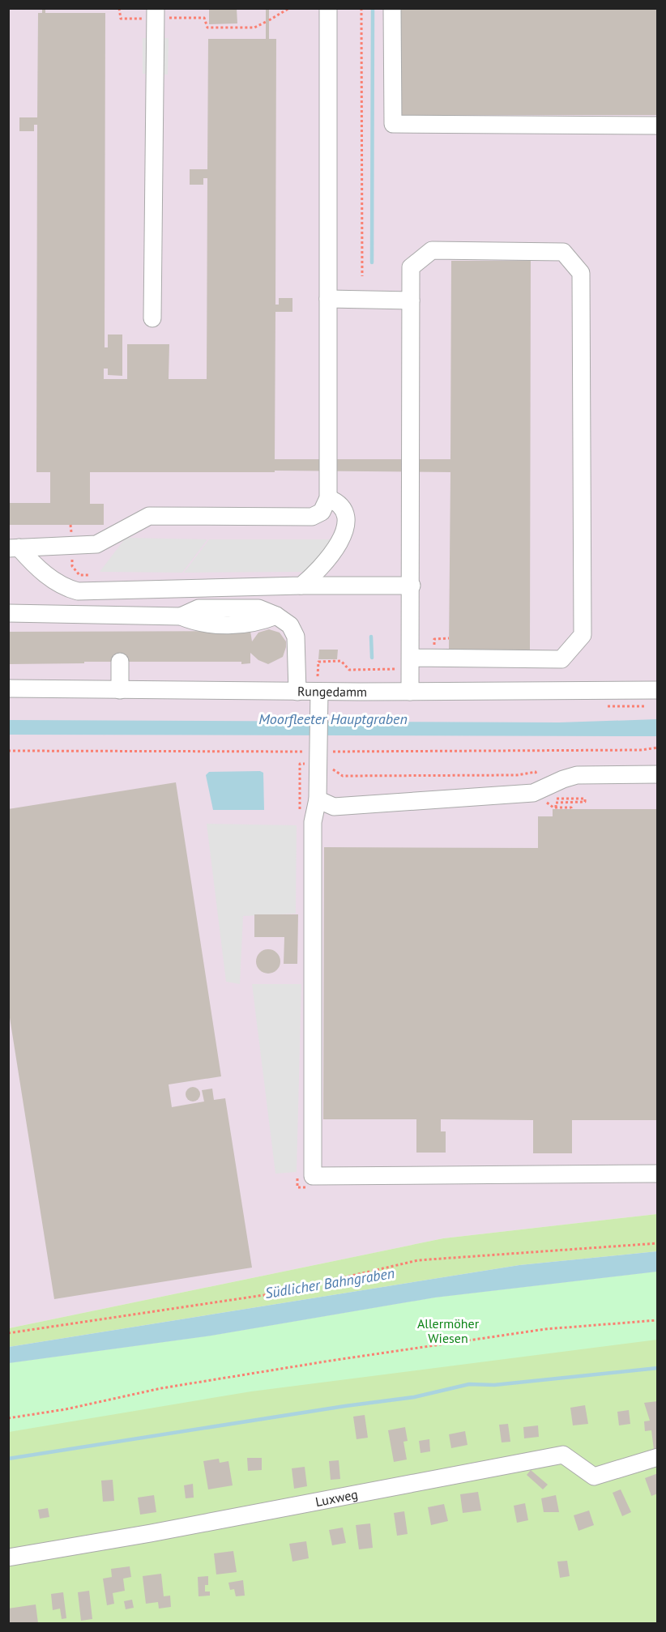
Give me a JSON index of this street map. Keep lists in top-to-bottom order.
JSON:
{
  "streets": {
    "street": ["Rungedamm", "Luxweg"]
  },
  "water": ["Moorfleeter Hauptgraben", "Südlicher Bahngraben"],
  "parks": ["Allermöher Wiesen"]
}
